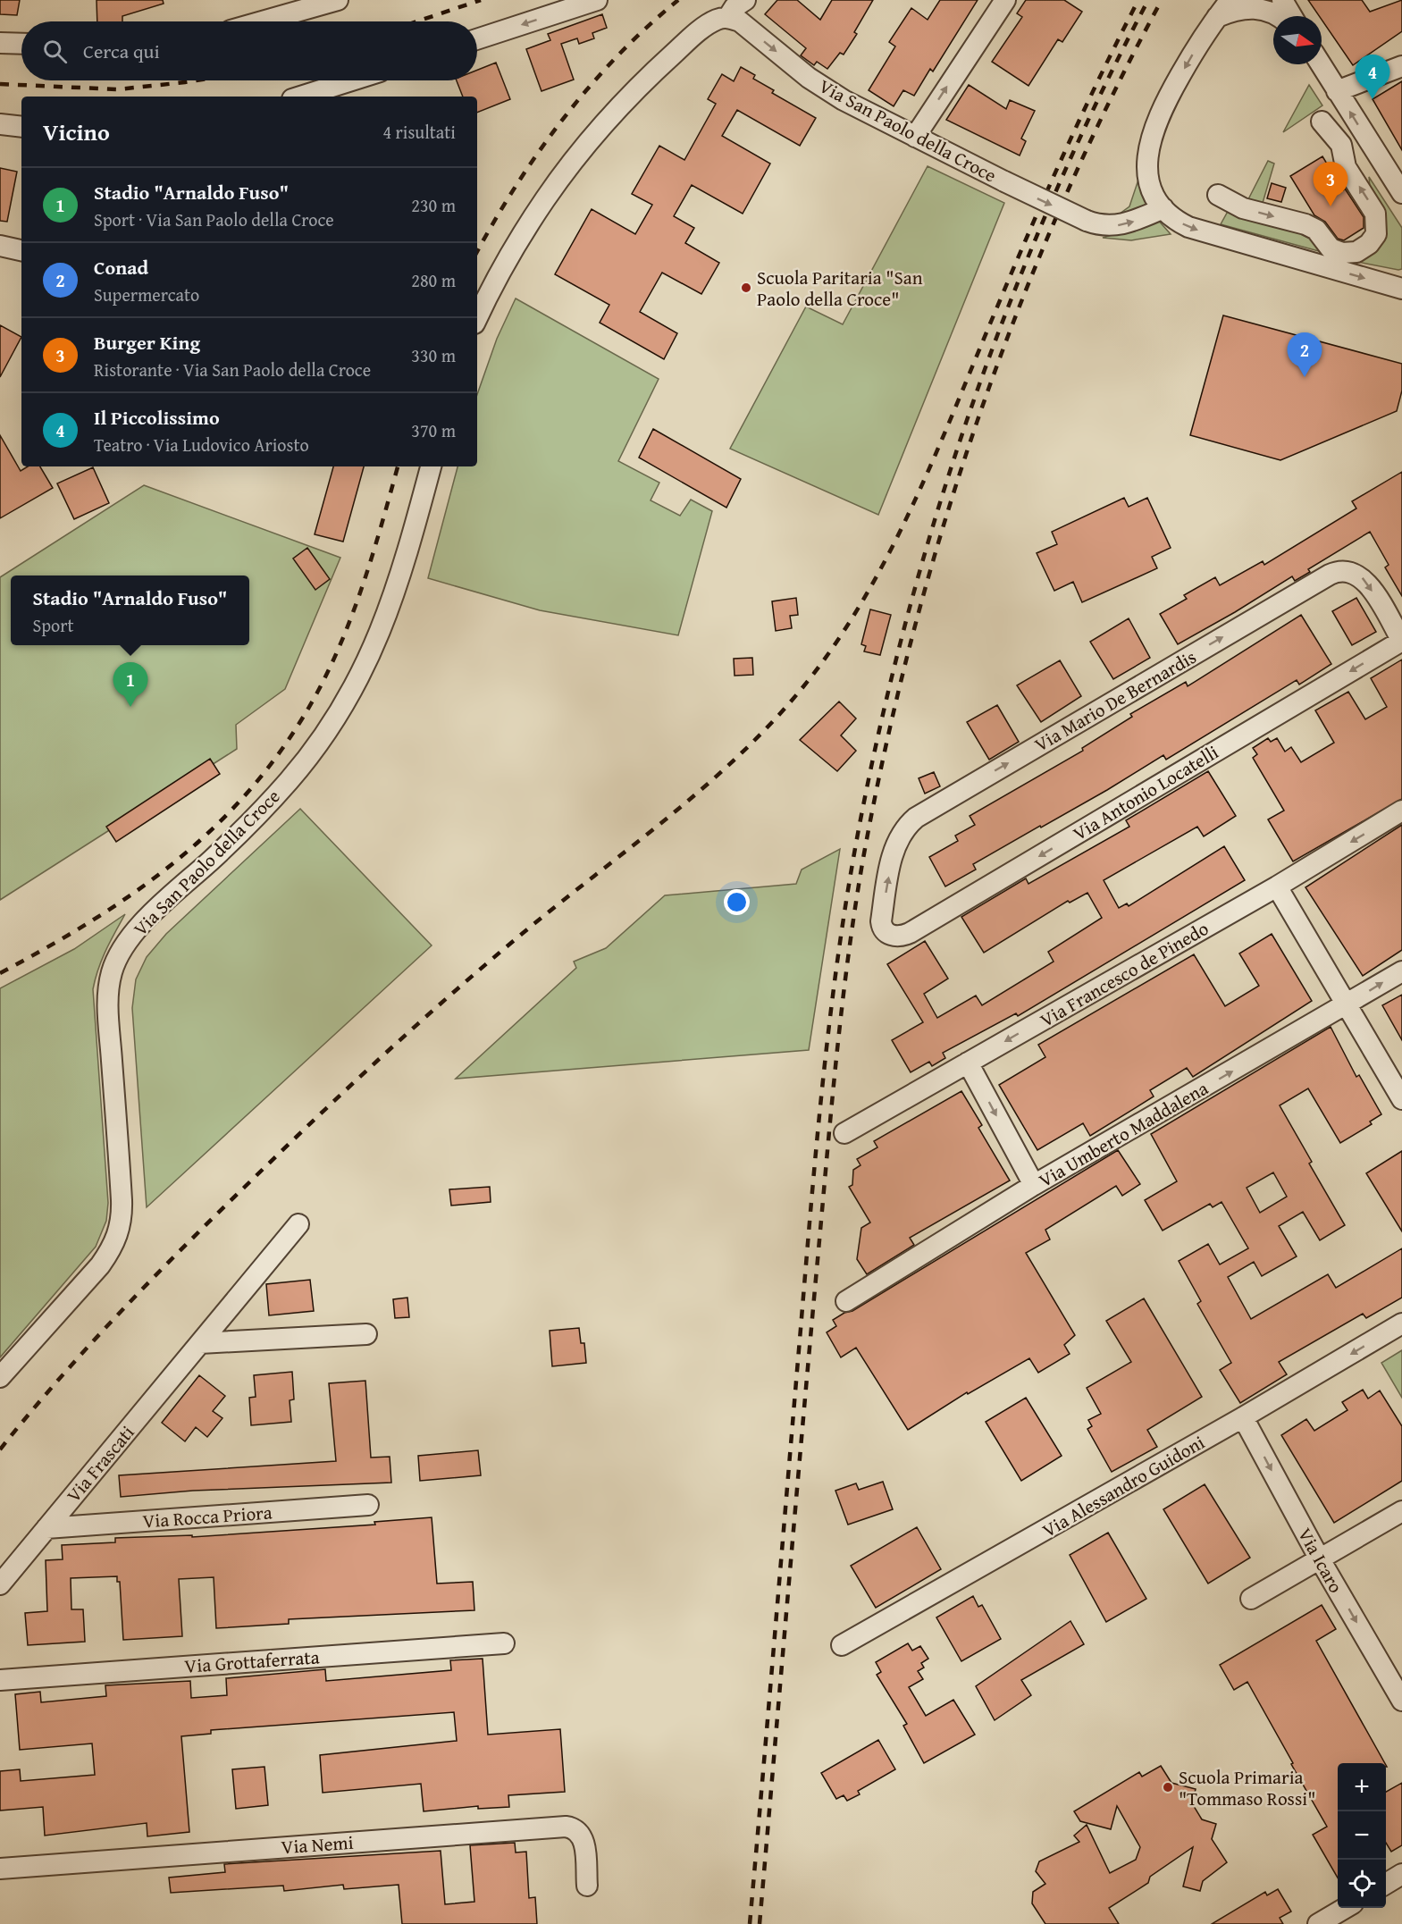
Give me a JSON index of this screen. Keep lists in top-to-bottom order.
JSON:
{
  "streets": {
    "street": [
      "Via San Paolo della Croce",
      "Via Mario De Bernardis",
      "Via Antonio Locatelli",
      "Via Francesco de Pinedo",
      "Via Umberto Maddalena",
      "Via Frascati",
      "Via Alessandro Guidoni",
      "Via Rocca Priora",
      "Via Icaro",
      "Via Grottaferrata",
      "Via Nemi"
    ]
  },
  "crossings": [
    ["Via Mario De Bernardis", "Via Antonio Locatelli"],
    ["Via Frascati", "Via Rocca Priora"],
    ["Via Alessandro Guidoni", "Via Icaro"]
  ],
  "one_way": [
    "Via Mario De Bernardis",
    "Via Antonio Locatelli",
    "Via Francesco de Pinedo",
    "Via Umberto Maddalena",
    "Via Icaro"
  ],
  "places": ["Scuola Paritaria \"San Paolo della Croce\"", "Scuola Primaria \"Tommaso Rossi\""],
  "north": "right",
  "page": {
    "search": "Cerca qui",
    "pins": [
      "4",
      "3",
      "2",
      "1"
    ],
    "heading": ["Vicino", "4 risultati"],
    "list": [
      {
        "mark": "1",
        "name": "Stadio \"Arnaldo Fuso\"",
        "note": "Sport · Via San Paolo della Croce",
        "value": "230 m"
      },
      {
        "mark": "2",
        "name": "Conad",
        "note": "Supermercato",
        "value": "280 m"
      },
      {
        "mark": "3",
        "name": "Burger King",
        "note": "Ristorante · Via San Paolo della Croce",
        "value": "330 m"
      },
      {
        "mark": "4",
        "name": "Il Piccolissimo",
        "note": "Teatro · Via Ludovico Ariosto",
        "value": "370 m"
      }
    ],
    "popup": ["Stadio \"Arnaldo Fuso\"", "Sport"],
    "map_buttons": ["+", "−"]
  }
}
